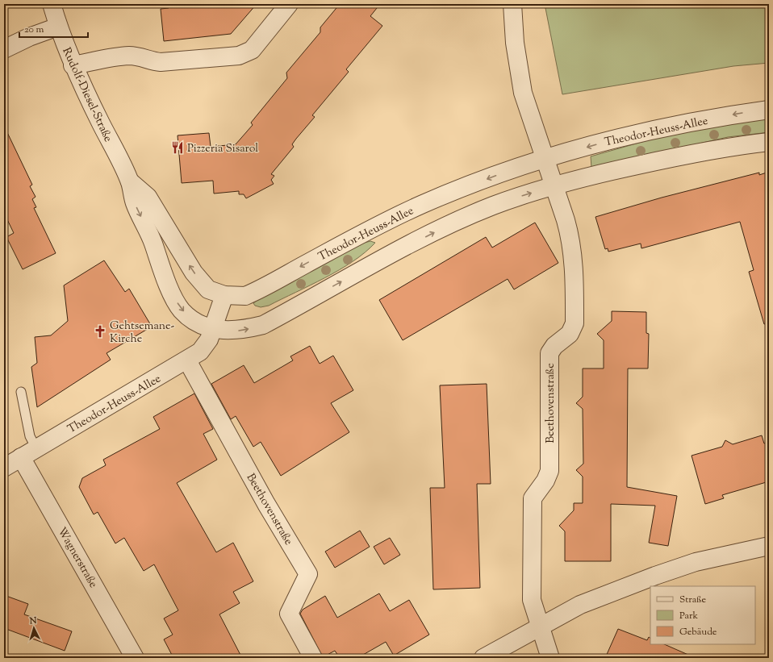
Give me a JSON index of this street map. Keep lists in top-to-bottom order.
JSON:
{
  "streets": {
    "street": [
      "Rudolf-Diesel-Straße",
      "Theodor-Heuss-Allee",
      "Beethovenstraße",
      "Wagnerstraße"
    ]
  },
  "crossings": [
    ["Rudolf-Diesel-Straße", "Theodor-Heuss-Allee"],
    ["Theodor-Heuss-Allee", "Beethovenstraße"],
    ["Theodor-Heuss-Allee", "Wagnerstraße"]
  ],
  "places": {
    "restaurant": ["Pizzeria Sisarol"],
    "church": ["Gehtsemane- Kirche"]
  },
  "legend": ["Straße", "Park", "Gebäude"],
  "scale_bar": "20 m",
  "north": "top"
}
